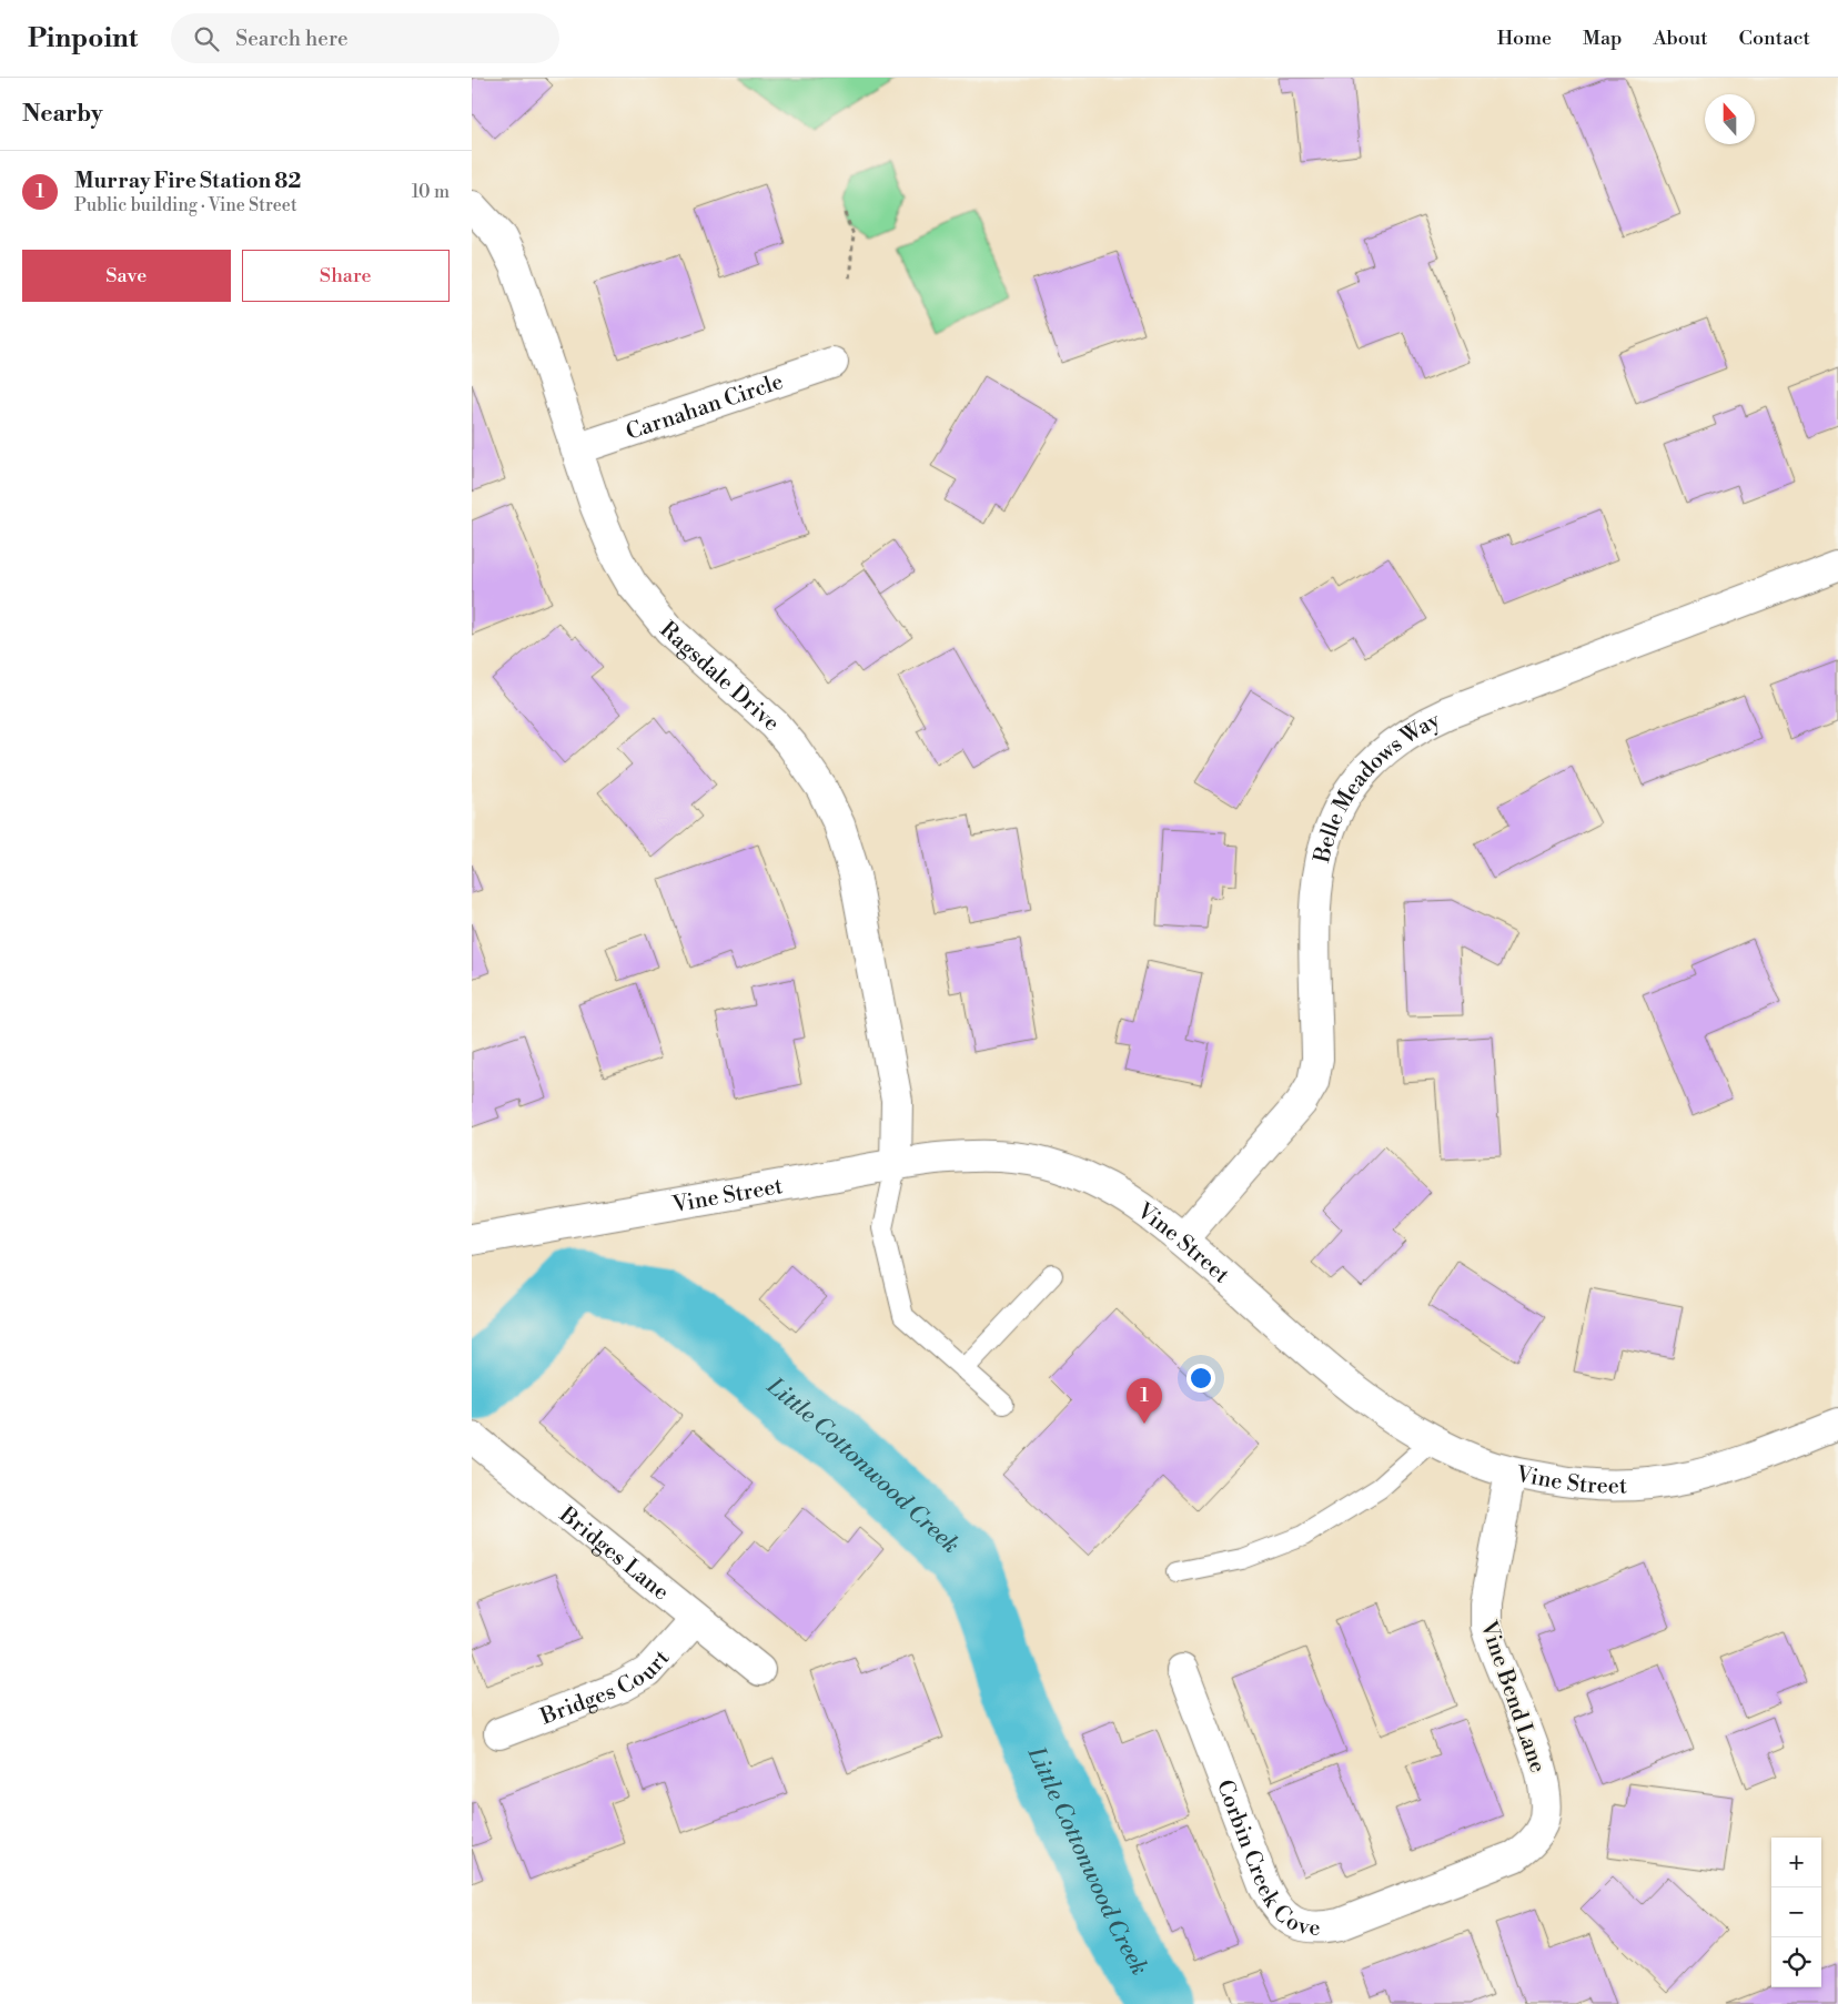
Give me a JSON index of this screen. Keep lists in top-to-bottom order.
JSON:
{
  "streets": {
    "street": [
      "Carnahan Circle",
      "Ragsdale Drive",
      "Belle Meadows Way",
      "Vine Street",
      "Bridges Lane",
      "Bridges Court",
      "Vine Bend Lane",
      "Corbin Creek Cove"
    ]
  },
  "crossings": [
    ["Carnahan Circle", "Ragsdale Drive"],
    ["Ragsdale Drive", "Vine Street"],
    ["Belle Meadows Way", "Vine Street"],
    ["Vine Street", "Vine Bend Lane"],
    ["Bridges Lane", "Bridges Court"],
    ["Vine Bend Lane", "Corbin Creek Cove"]
  ],
  "water": ["Little Cottonwood Creek"],
  "north": "top",
  "page": {
    "header": "Pinpoint",
    "search": "Search here",
    "nav": [
      "Home",
      "Map",
      "About",
      "Contact"
    ],
    "heading": "Nearby",
    "list": [
      {
        "mark": "1",
        "name": "Murray Fire Station 82",
        "note": "Public building · Vine Street",
        "value": "10 m"
      }
    ],
    "buttons": ["Save", "Share"],
    "pins": "1",
    "map_buttons": ["+", "−"]
  }
}
